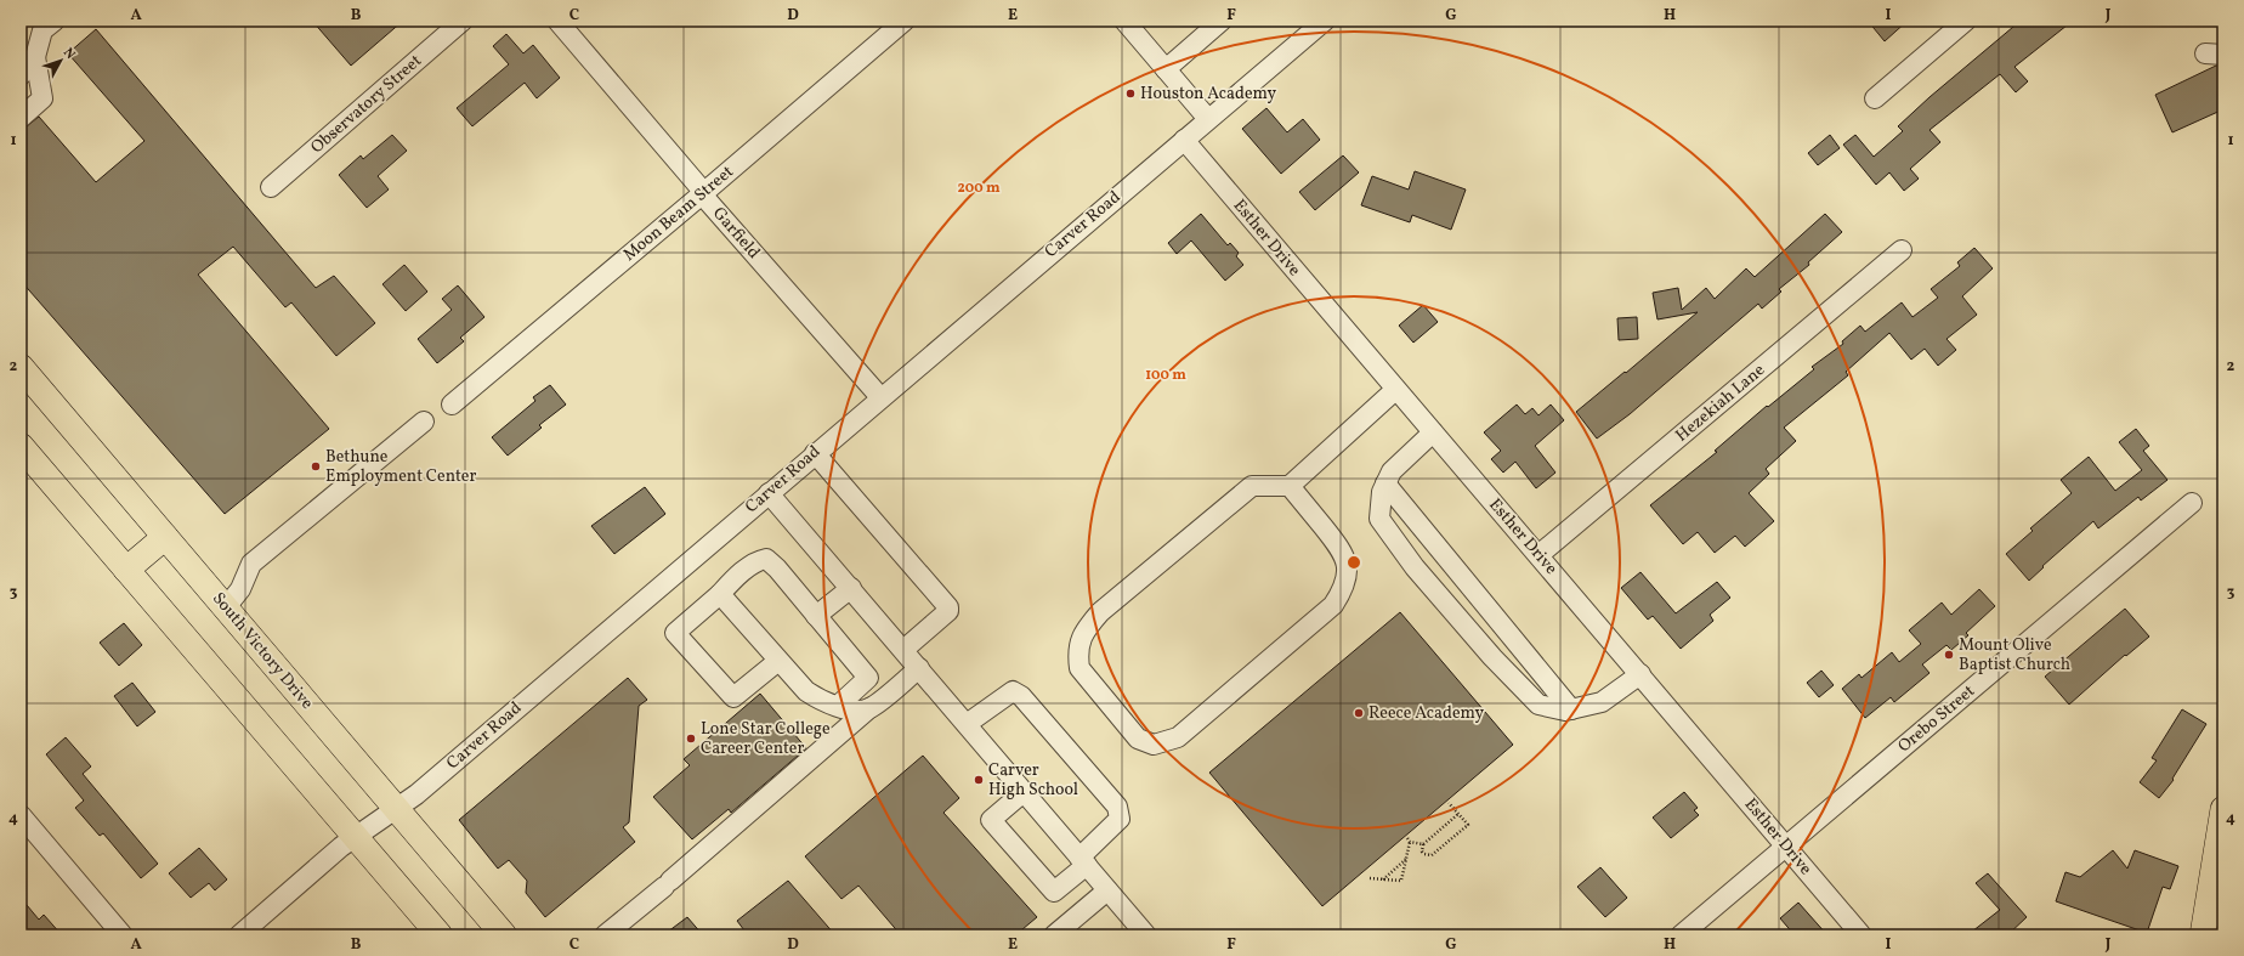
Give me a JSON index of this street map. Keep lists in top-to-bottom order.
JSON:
{
  "streets": {
    "main road": ["South Victory Drive"],
    "street": [
      "Observatory Street",
      "Moon Beam Street",
      "Carver Road",
      "Garfield",
      "Esther Drive",
      "Hezekiah Lane",
      "Orebo Street"
    ]
  },
  "crossings": [
    ["Moon Beam Street", "Garfield"],
    ["Carver Road", "Garfield"],
    ["Carver Road", "Esther Drive"],
    ["Carver Road", "South Victory Drive"],
    ["Esther Drive", "Hezekiah Lane"],
    ["Esther Drive", "Orebo Street"]
  ],
  "places": [
    "Houston Academy",
    "Bethune Employment Center",
    "Mount Olive Baptist Church",
    "Reece Academy",
    "Lone Star College Career Center",
    "Carver High School"
  ],
  "north": "top right",
  "grid": {
    "columns": [
      "A",
      "B",
      "C",
      "D",
      "E",
      "F",
      "G",
      "H",
      "I",
      "J"
    ],
    "rows": [
      "1",
      "2",
      "3",
      "4"
    ]
  },
  "rings": ["200 m", "100 m"]
}
